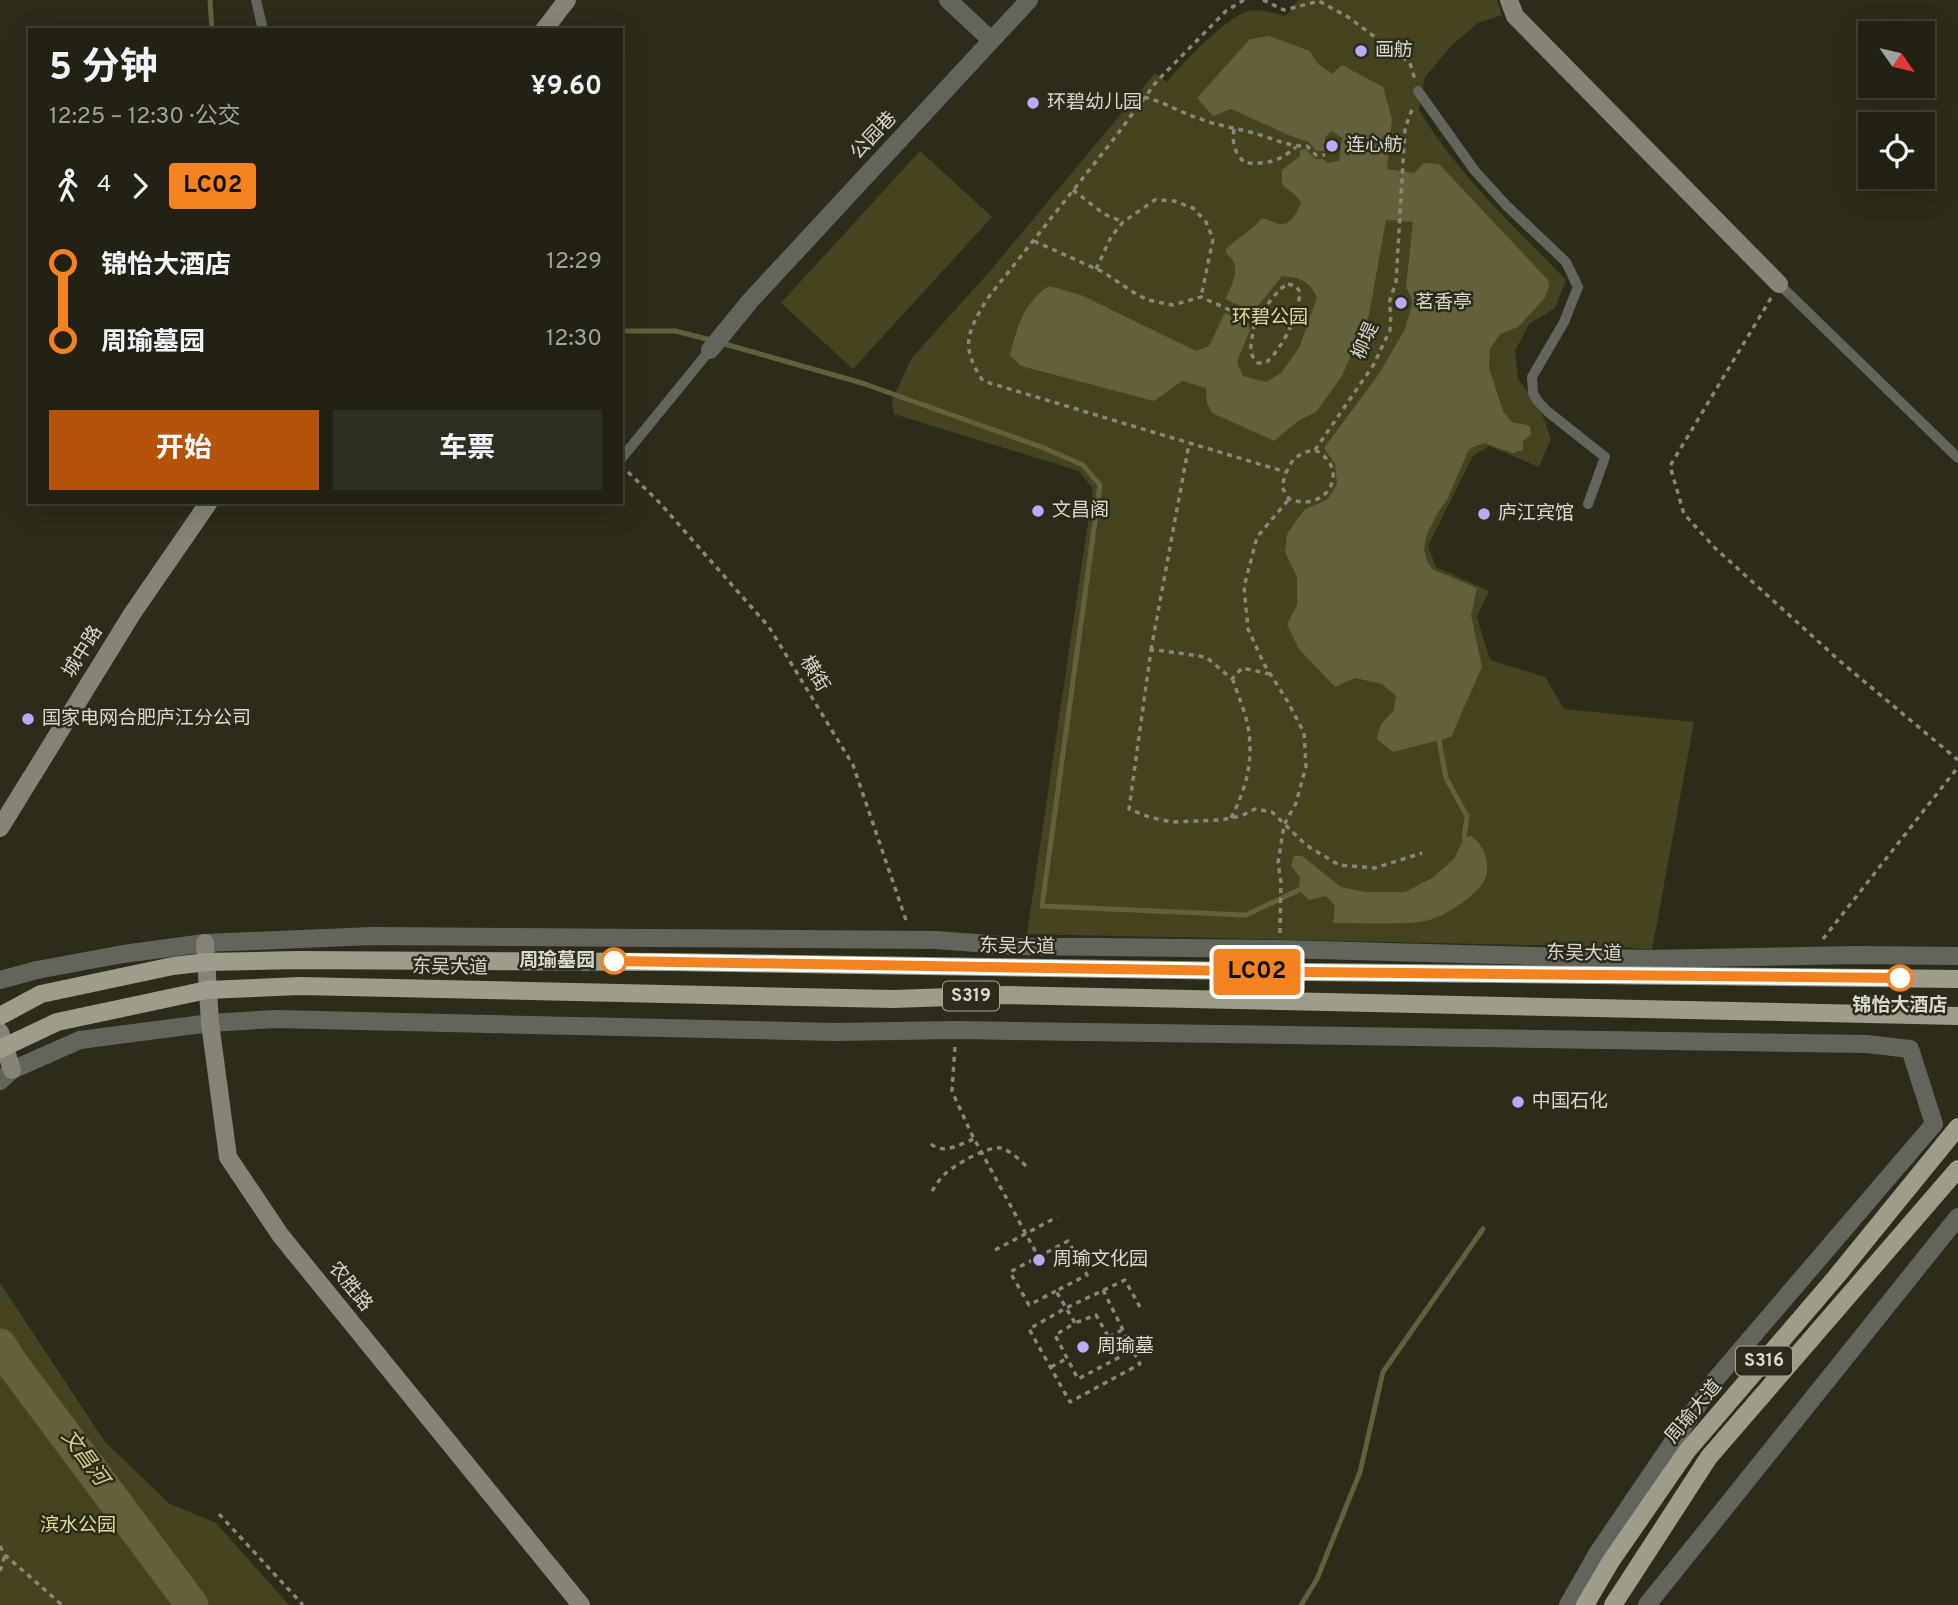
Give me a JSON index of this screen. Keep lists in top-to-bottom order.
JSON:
{
  "streets": {
    "main road": [
      "东吴大道",
      "S319",
      "S316",
      "周瑜大道"
    ],
    "street": ["公园巷", "城中路", "农胜路"],
    "path": ["柳堤", "横街"]
  },
  "crossings": [
    ["东吴大道", "农胜路"]
  ],
  "water": ["文昌河"],
  "parks": ["环碧公园", "滨水公园"],
  "places": [
    "画舫",
    "环碧幼儿园",
    "连心舫",
    "茗香亭",
    "文昌阁",
    "庐江宾馆",
    "国家电网合肥庐江分公司",
    "周瑜墓园",
    "锦怡大酒店",
    "中国石化",
    "周瑜文化园",
    "周瑜墓"
  ],
  "lines": ["bus line LC02"],
  "north": "bottom right",
  "page": {
    "on_map": "LC02",
    "heading": ["5 分钟", "12:25 – 12:30 · 公交", "¥9.60"],
    "legs": ["4", "LC02"],
    "list": [
      {
        "name": "锦怡大酒店",
        "value": "12:29"
      },
      {
        "name": "周瑜墓园",
        "value": "12:30"
      }
    ],
    "buttons": ["开始", "车票"]
  }
}
